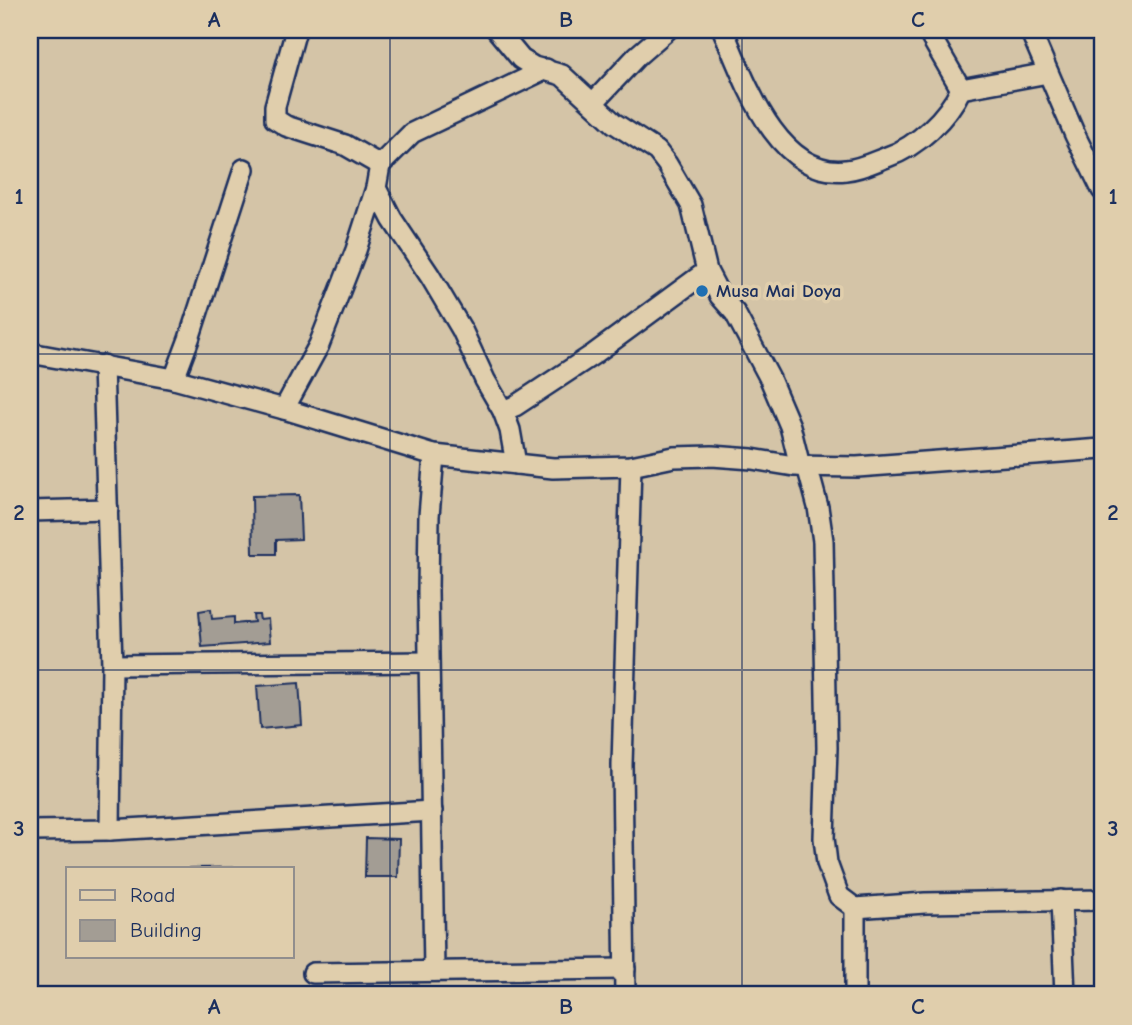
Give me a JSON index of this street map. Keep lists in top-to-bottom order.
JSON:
{
  "places": ["Musa Mai Doya"],
  "legend": ["Road", "Building"],
  "grid": {
    "columns": ["A", "B", "C"],
    "rows": ["1", "2", "3"]
  }
}
